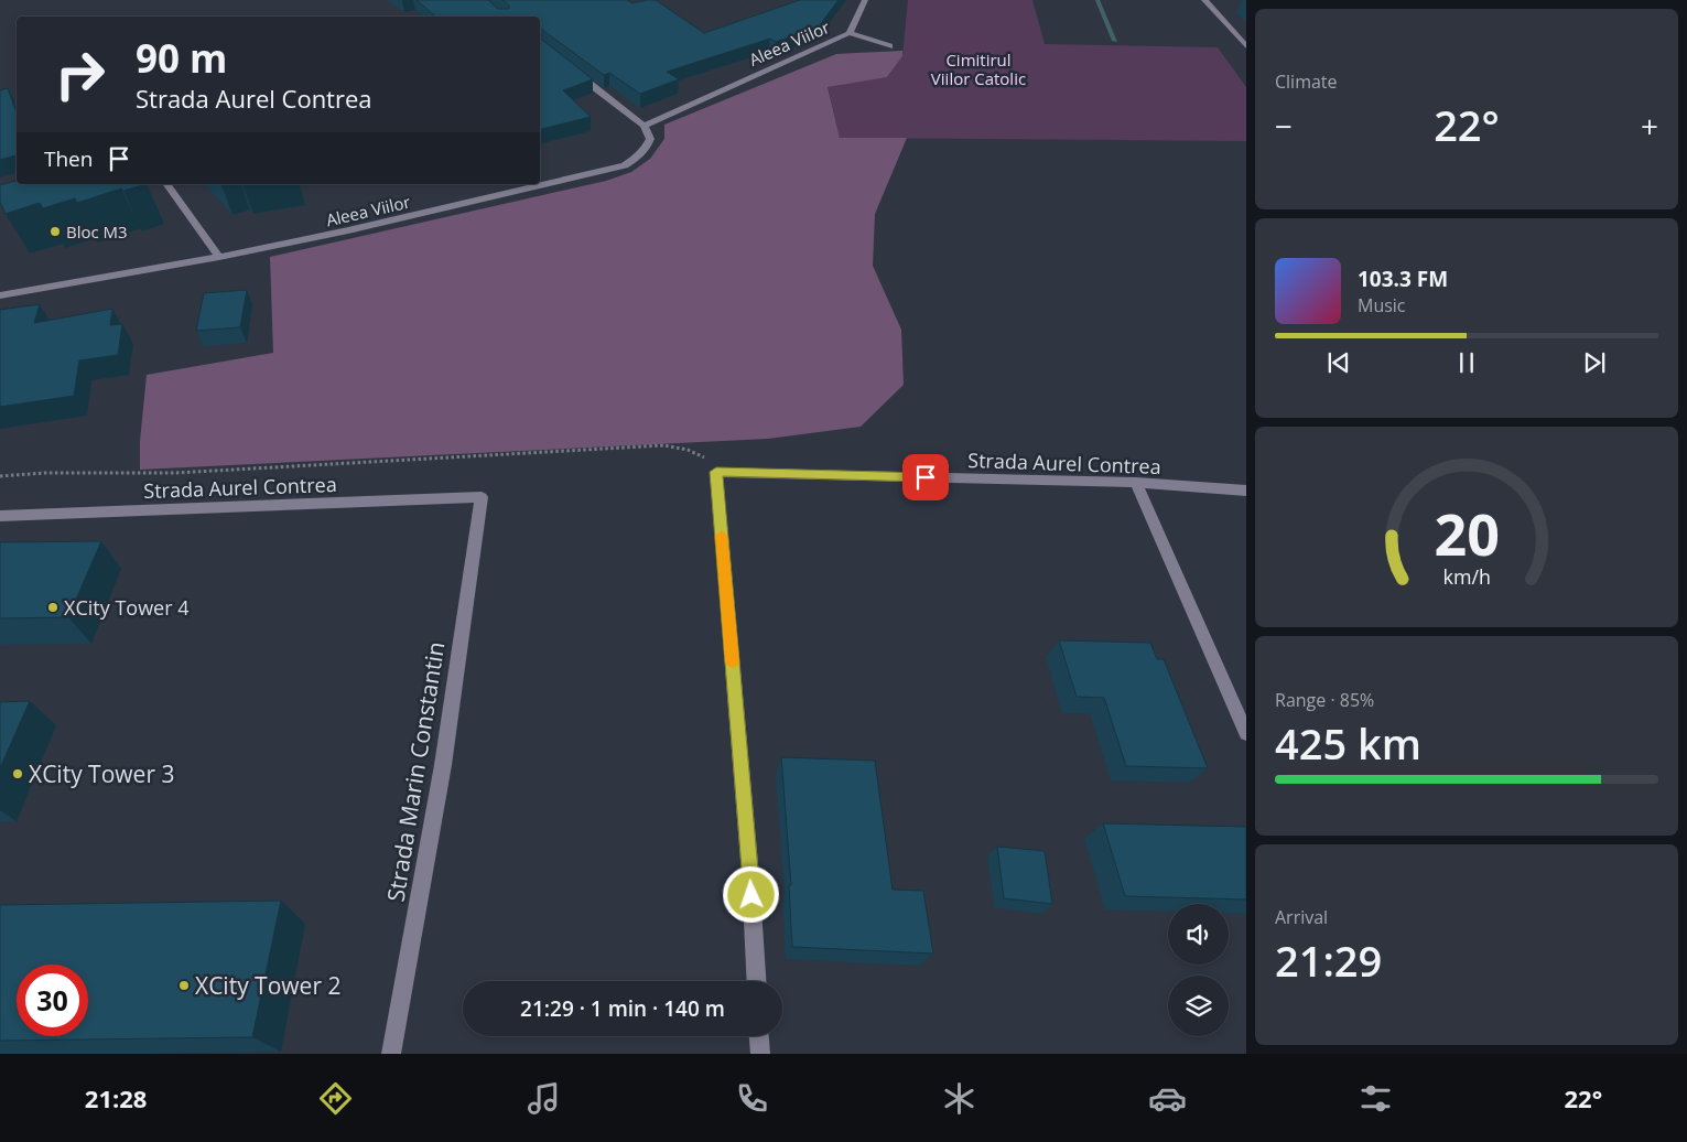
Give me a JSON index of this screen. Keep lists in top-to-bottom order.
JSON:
{
  "streets": {
    "street": ["Aleea Viilor", "Strada Aurel Contrea", "Strada Marin Constantin"]
  },
  "crossings": [
    ["Strada Aurel Contrea", "Strada Marin Constantin"]
  ],
  "parks": ["Cimitirul Viilor Catolic"],
  "places": [
    "Bloc M3",
    "XCity Tower 4",
    "XCity Tower 3",
    "XCity Tower 2"
  ],
  "page": {
    "tile": [
      "Climate",
      ["Range · 85%", "425 km"],
      ["Arrival", "21:29"]
    ],
    "turn": ["90 m", "Strada Aurel Contrea"],
    "heat": ["−", "22°", "+"],
    "then": "Then",
    "song": ["103.3 FM", "Music"],
    "limit": "30",
    "trip": "21:29 · 1 min · 140 m",
    "tabs": ["21:28", "22°"],
    "gauge": ["20", "km/h"]
  }
}
